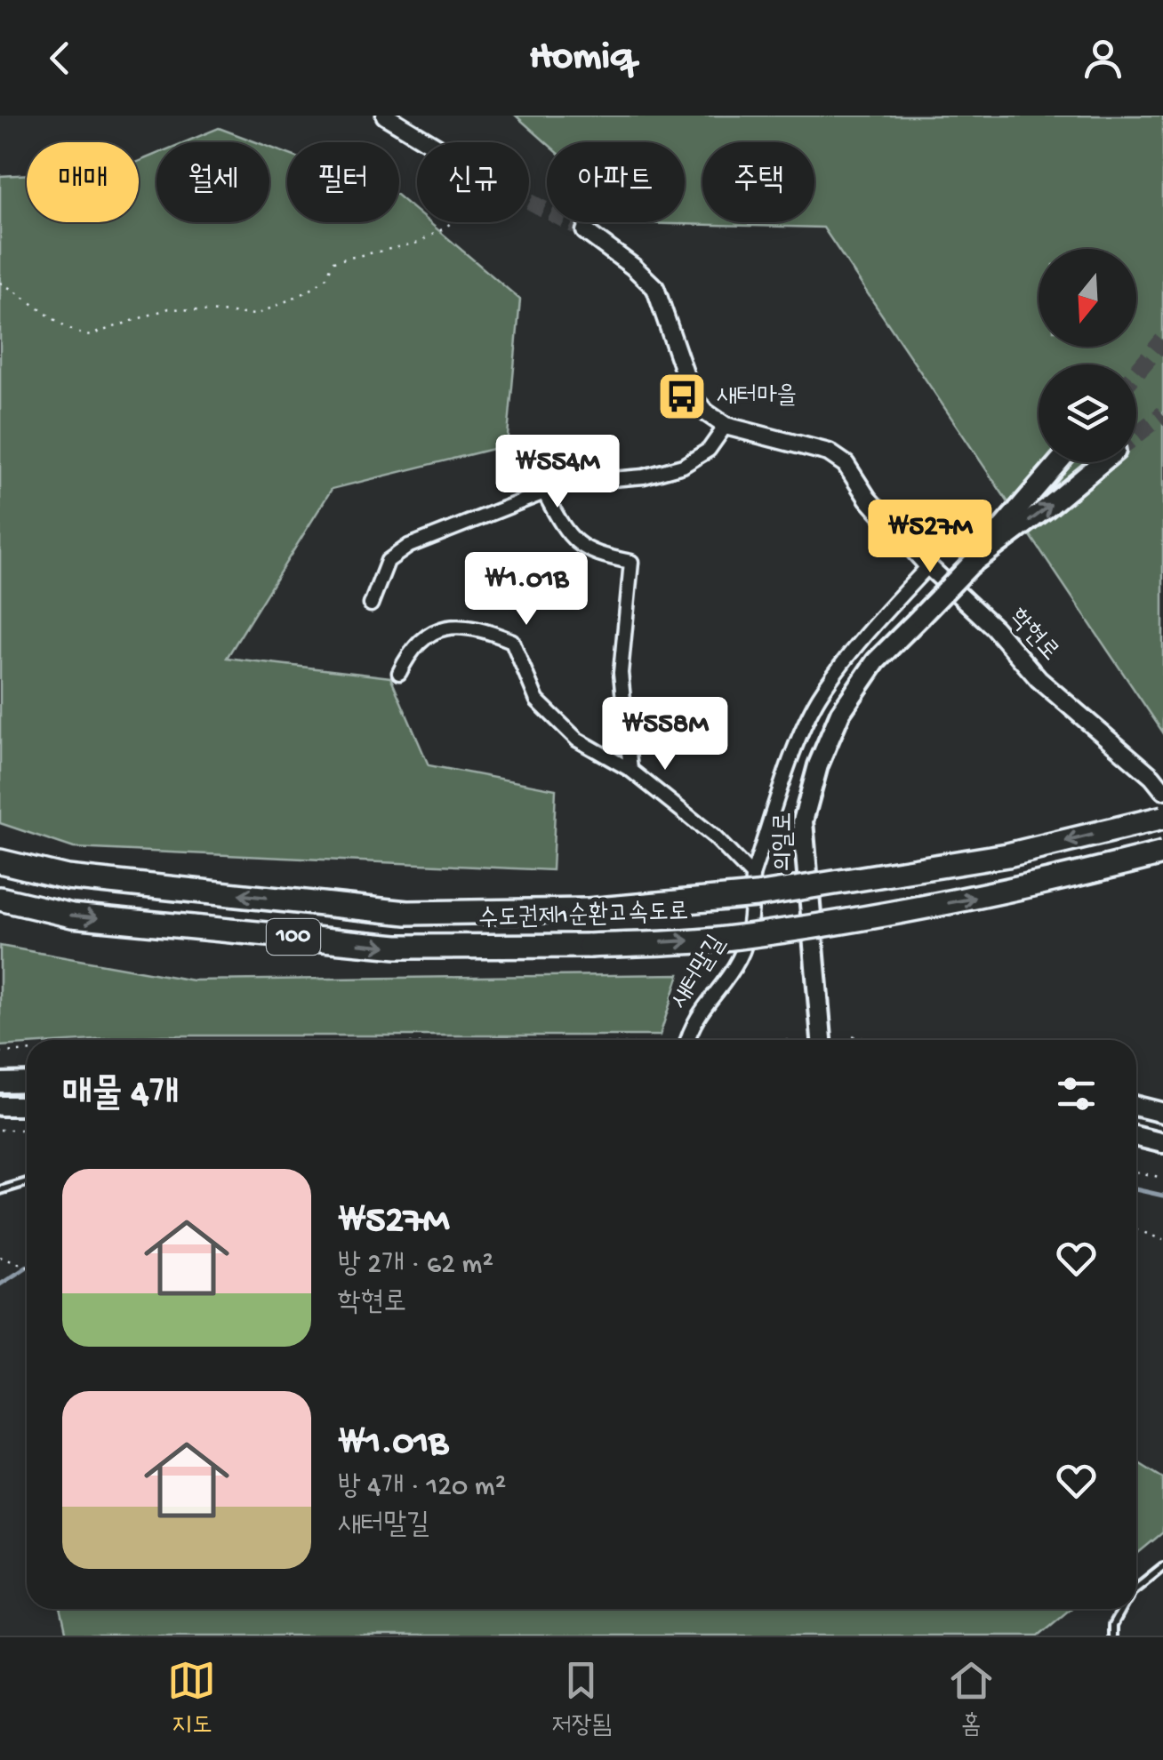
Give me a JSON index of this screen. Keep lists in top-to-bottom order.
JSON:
{
  "streets": {
    "highway": ["수도권제1순환고속도로", "100"],
    "main road": ["의일로"],
    "street": ["학현로", "새터말길"]
  },
  "crossings": [
    ["학현로", "새터말길"]
  ],
  "places": {
    "bus stop": ["새터마을"]
  },
  "north": "bottom",
  "page": {
    "header": "Homiq",
    "chip": [
      "매매",
      "월세",
      "필터",
      "신규",
      "아파트",
      "주택"
    ],
    "price": [
      "₩554M",
      "₩527M",
      "₩1.01B",
      "₩558M"
    ],
    "heading": "매물 4개",
    "list": [
      {
        "name": "₩527M",
        "note": "방 2개 · 62 m² · 학현로"
      },
      {
        "name": "₩1.01B",
        "note": "방 4개 · 120 m² · 새터말길"
      }
    ],
    "tabs": ["지도", "저장됨", "홈"]
  }
}
